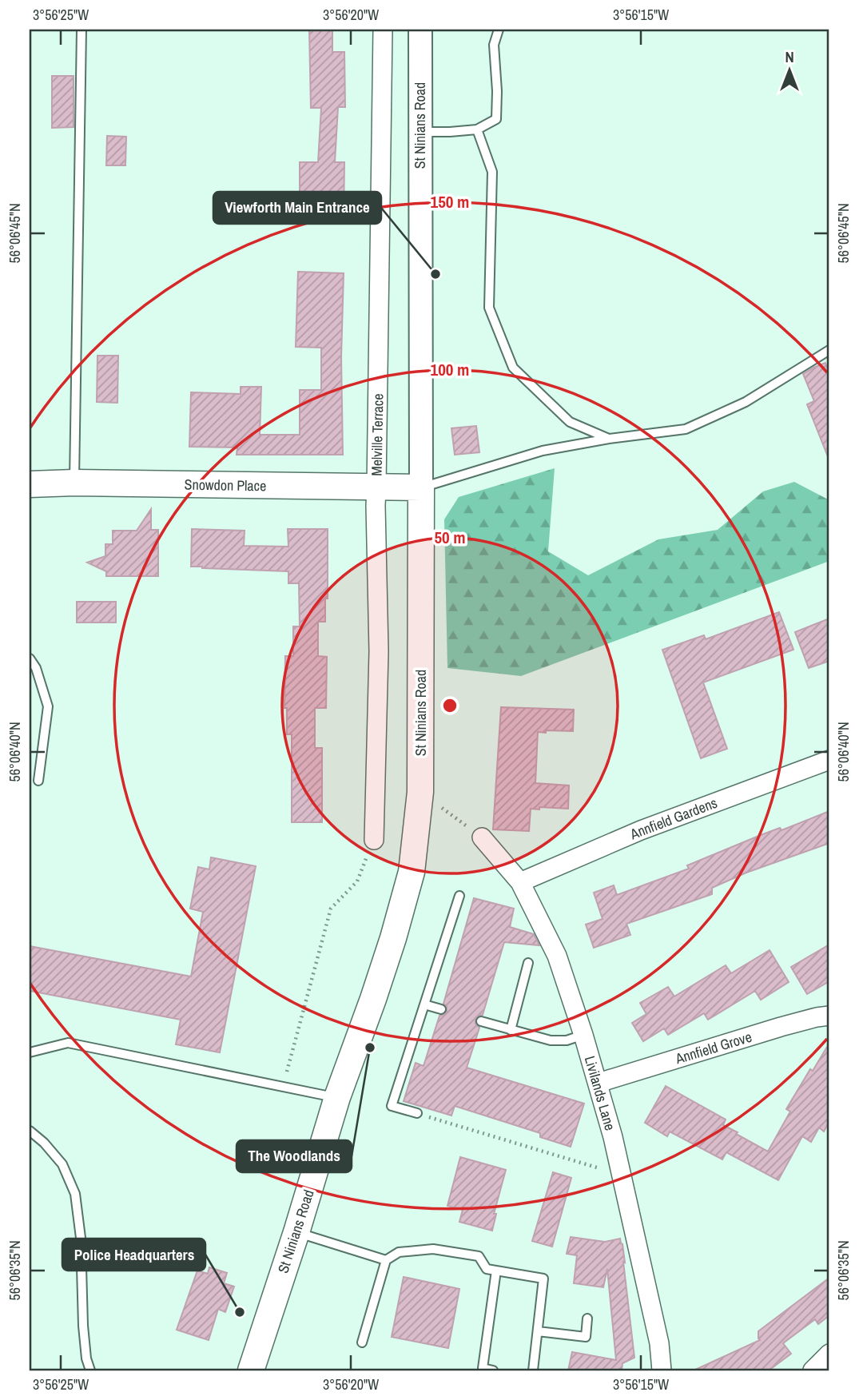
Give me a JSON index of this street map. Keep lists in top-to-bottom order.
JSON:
{
  "streets": {
    "main road": ["St Ninians Road", "Snowdon Place"],
    "street": [
      "Melville Terrace",
      "Annfield Gardens",
      "Annfield Grove",
      "Livilands Lane"
    ]
  },
  "crossings": [
    ["St Ninians Road", "Snowdon Place"],
    ["Melville Terrace", "Snowdon Place"],
    ["Annfield Gardens", "Livilands Lane"],
    ["Annfield Grove", "Livilands Lane"]
  ],
  "places": ["Viewforth Main Entrance", "The Woodlands", "Police Headquarters"],
  "north": "top",
  "coordinates": [
    "3°56'25\"W",
    "3°56'20\"W",
    "3°56'15\"W",
    "56°06'45\"N",
    "56°06'40\"N",
    "56°06'35\"N"
  ],
  "rings": ["150 m", "100 m", "50 m"]
}
